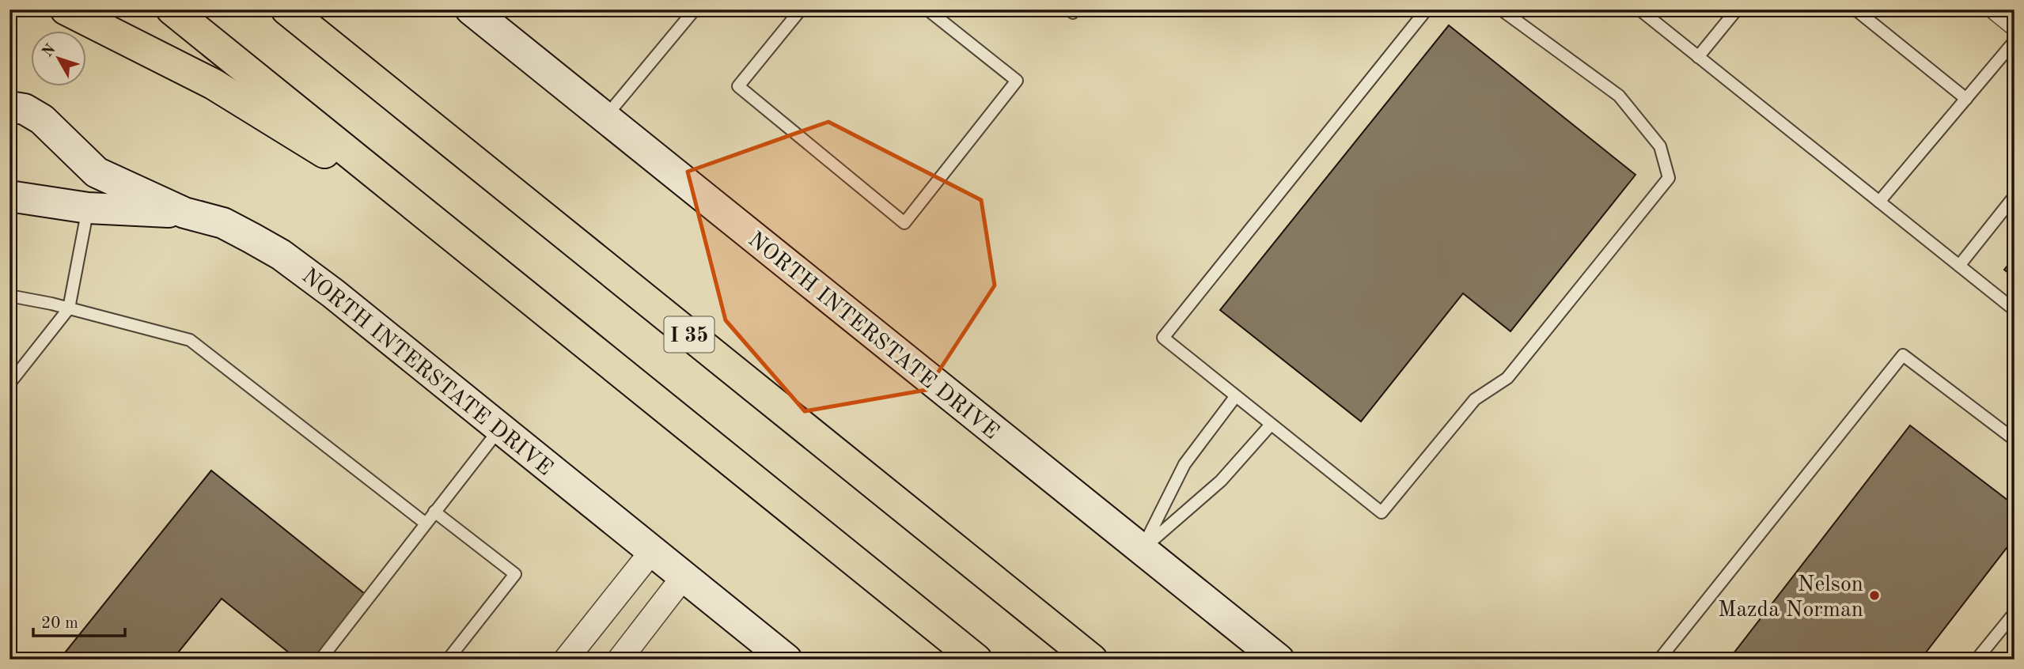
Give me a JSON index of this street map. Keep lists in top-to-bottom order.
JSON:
{
  "streets": {
    "highway": ["I 35"],
    "main road": ["NORTH INTERSTATE DRIVE"]
  },
  "places": ["Nelson Mazda Norman"],
  "scale_bar": "20 m",
  "north": "top left"
}
